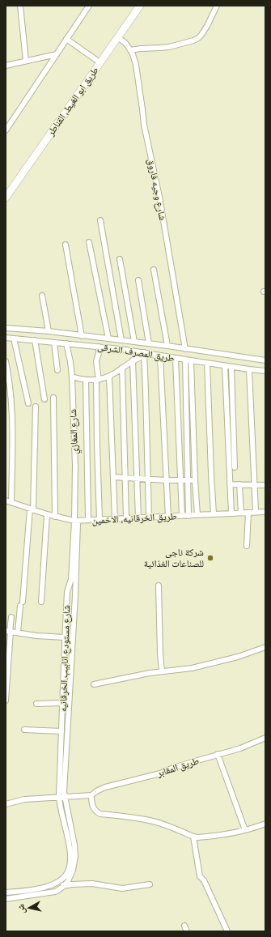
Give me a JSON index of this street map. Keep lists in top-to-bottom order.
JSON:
{
  "streets": {
    "main road": ["طريق ابو الغيط, القناطر"],
    "street": [
      "شارع وجيه فاروق",
      "طريق المصرف الشرقى",
      "شارع المغازي",
      "طريق الخرقانيه, الاخمين",
      "شارع مستودع انابيب الخرقانيه",
      "طريق المقابر"
    ]
  },
  "crossings": [
    ["طريق ابو الغيط, القناطر", "شارع وجيه فاروق"],
    ["شارع وجيه فاروق", "طريق المصرف الشرقى"],
    ["طريق المصرف الشرقى", "شارع المغازي"],
    ["شارع المغازي", "طريق الخرقانيه, الاخمين"],
    ["شارع المغازي", "شارع مستودع انابيب الخرقانيه"],
    ["طريق الخرقانيه, الاخمين", "شارع مستودع انابيب الخرقانيه"]
  ],
  "places": ["شركة ناجى للصناعات الغذائية"],
  "north": "left"
}
